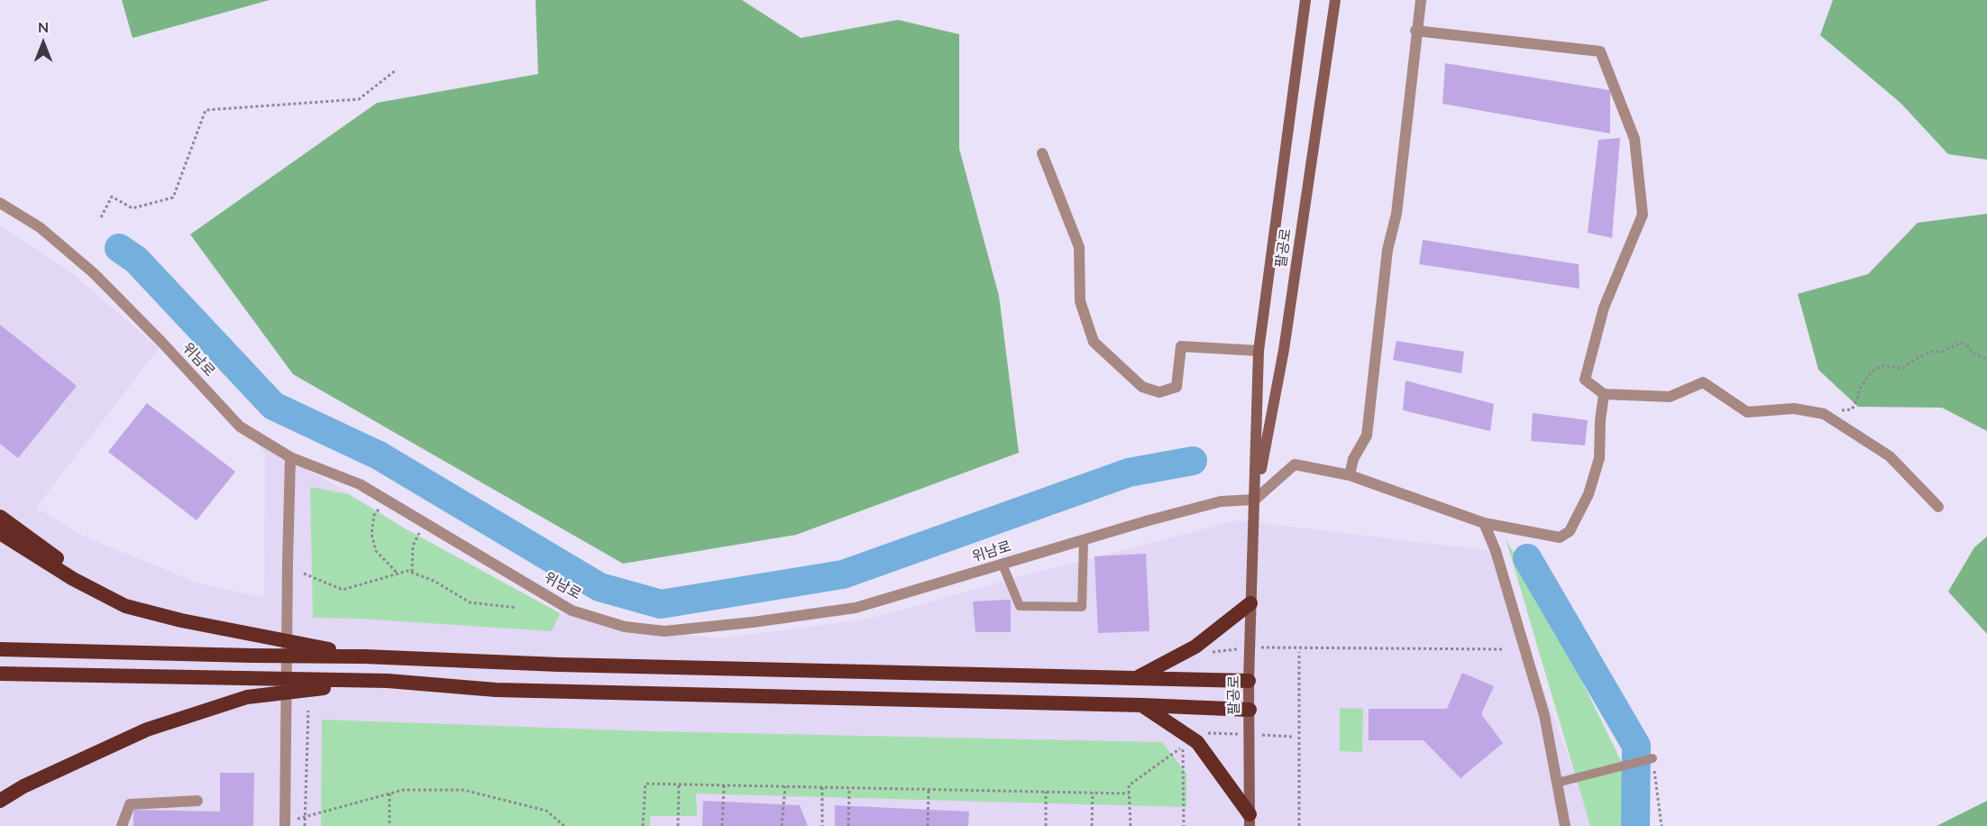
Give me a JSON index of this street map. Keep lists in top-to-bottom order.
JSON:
{
  "streets": {
    "main road": ["팔공로"],
    "street": ["위남로"]
  },
  "crossings": [
    ["팔공로", "위남로"]
  ],
  "north": "top"
}
